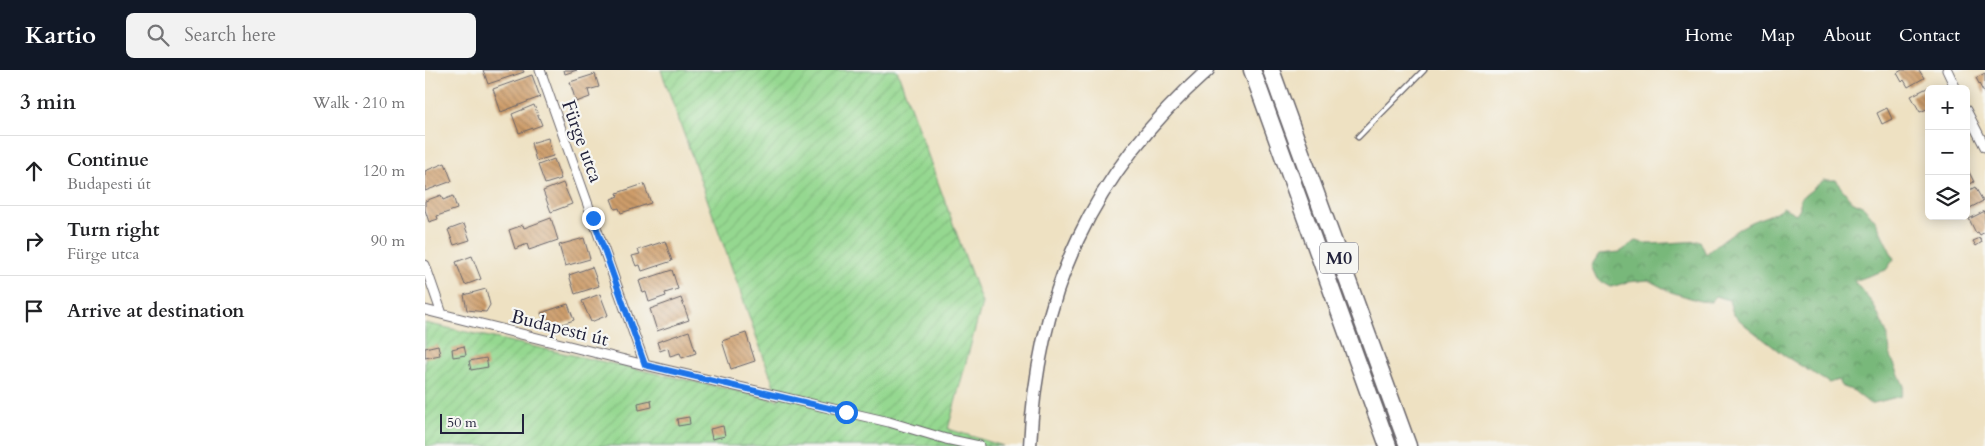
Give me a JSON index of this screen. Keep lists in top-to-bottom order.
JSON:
{
  "streets": {
    "highway": ["M0"],
    "street": ["Fürge utca", "Budapesti út"]
  },
  "crossings": [
    ["Fürge utca", "Budapesti út"]
  ],
  "scale_bar": "50 m",
  "page": {
    "header": "Kartio",
    "search": "Search here",
    "nav": [
      "Home",
      "Map",
      "About",
      "Contact"
    ],
    "heading": ["3 min", "Walk · 210 m"],
    "map_buttons": ["+", "−"],
    "list": [
      ["Continue", "Budapesti út", "120 m"],
      ["Turn right", "Fürge utca", "90 m"],
      "Arrive at destination"
    ],
    "scale": "50 m"
  }
}
